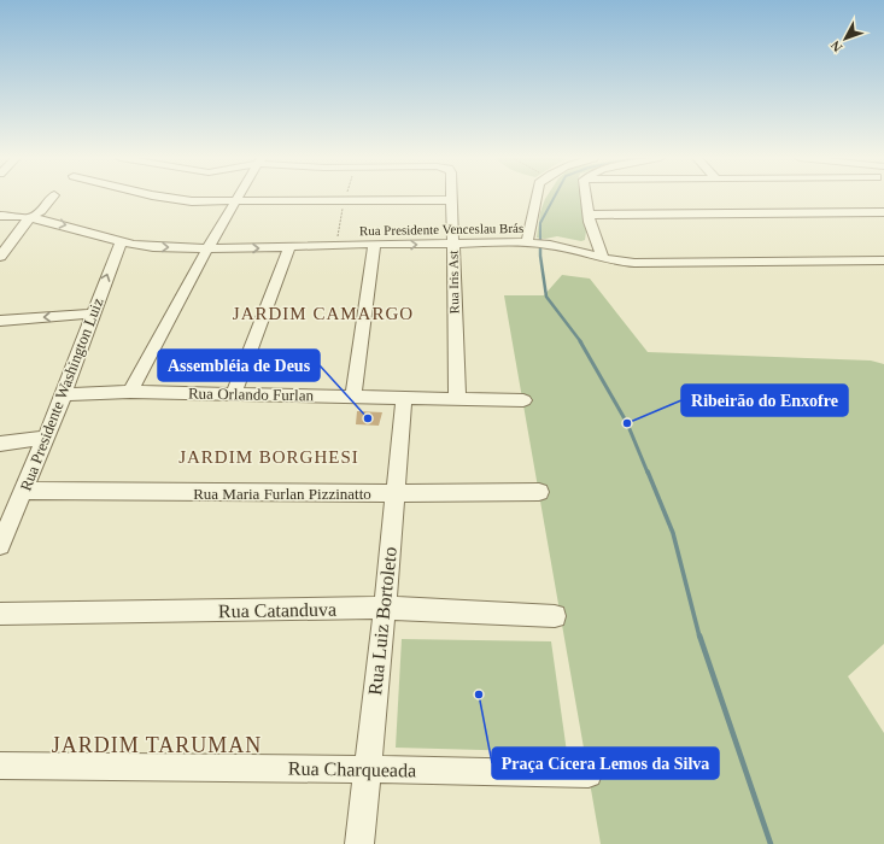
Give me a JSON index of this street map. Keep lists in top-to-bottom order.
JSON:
{
  "streets": {
    "street": [
      "Rua Presidente Venceslau Brás",
      "Rua Iris Ast",
      "Rua Presidente Washington Luiz",
      "Rua Orlando Furlan",
      "Rua Maria Furlan Pizzinatto",
      "Rua Catanduva",
      "Rua Luiz Bortoleto",
      "Rua Charqueada"
    ]
  },
  "crossings": [
    ["Rua Presidente Venceslau Brás", "Rua Iris Ast"],
    ["Rua Presidente Venceslau Brás", "Rua Presidente Washington Luiz"],
    ["Rua Iris Ast", "Rua Orlando Furlan"],
    ["Rua Presidente Washington Luiz", "Rua Orlando Furlan"],
    ["Rua Presidente Washington Luiz", "Rua Maria Furlan Pizzinatto"],
    ["Rua Orlando Furlan", "Rua Luiz Bortoleto"],
    ["Rua Maria Furlan Pizzinatto", "Rua Luiz Bortoleto"],
    ["Rua Catanduva", "Rua Luiz Bortoleto"],
    ["Rua Luiz Bortoleto", "Rua Charqueada"]
  ],
  "districts": ["JARDIM CAMARGO", "JARDIM BORGHESI", "JARDIM TARUMAN"],
  "places": ["Assembléia de Deus", "Ribeirão do Enxofre", "Praça Cícera Lemos da Silva"],
  "north": "bottom left"
}
